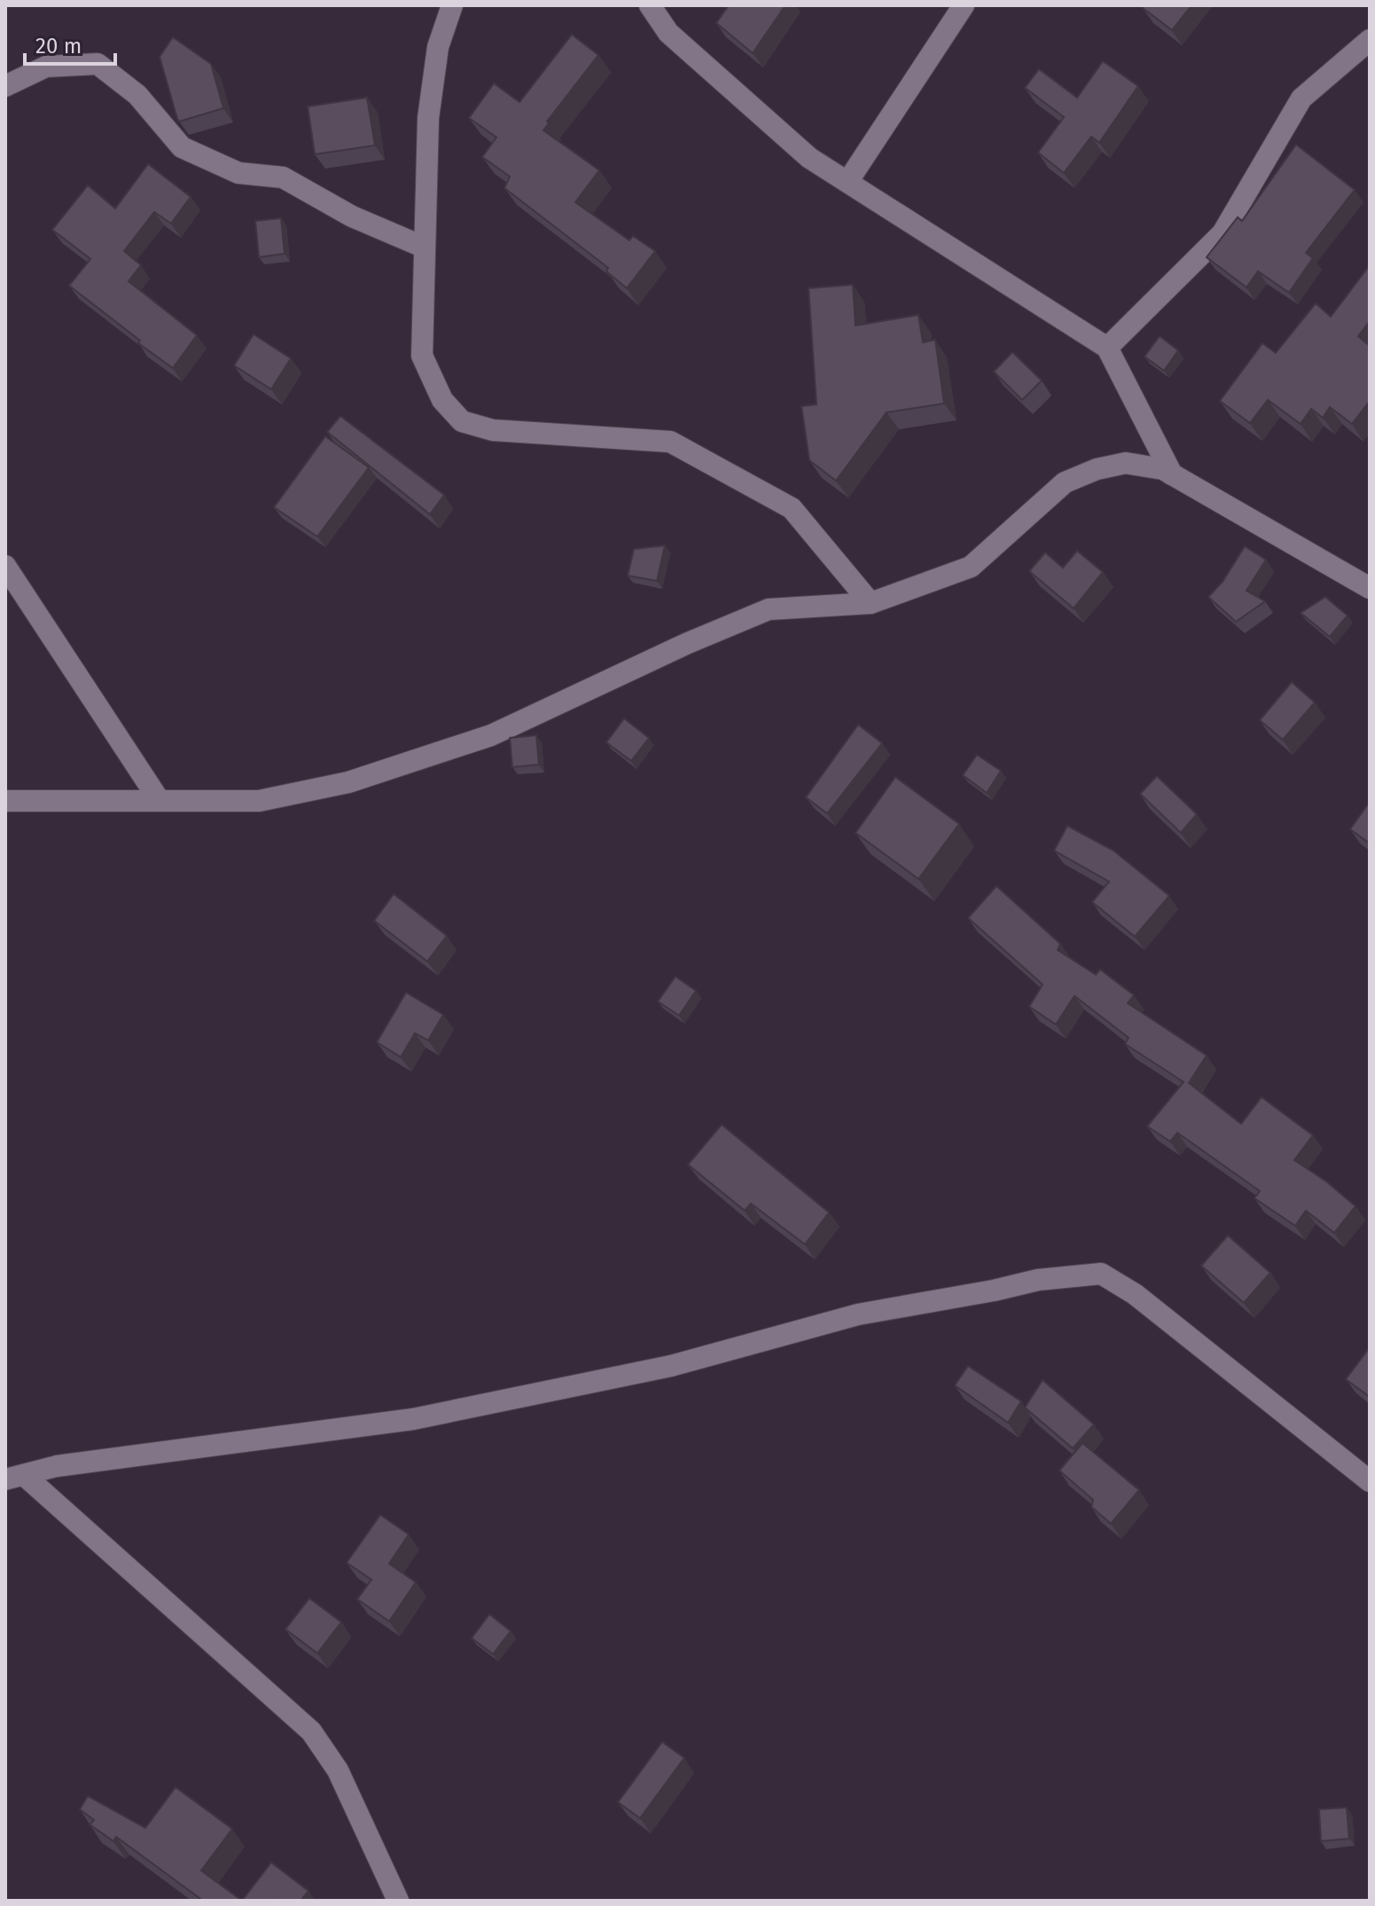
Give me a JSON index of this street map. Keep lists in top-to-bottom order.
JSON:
{
  "scale_bar": "20 m"
}
